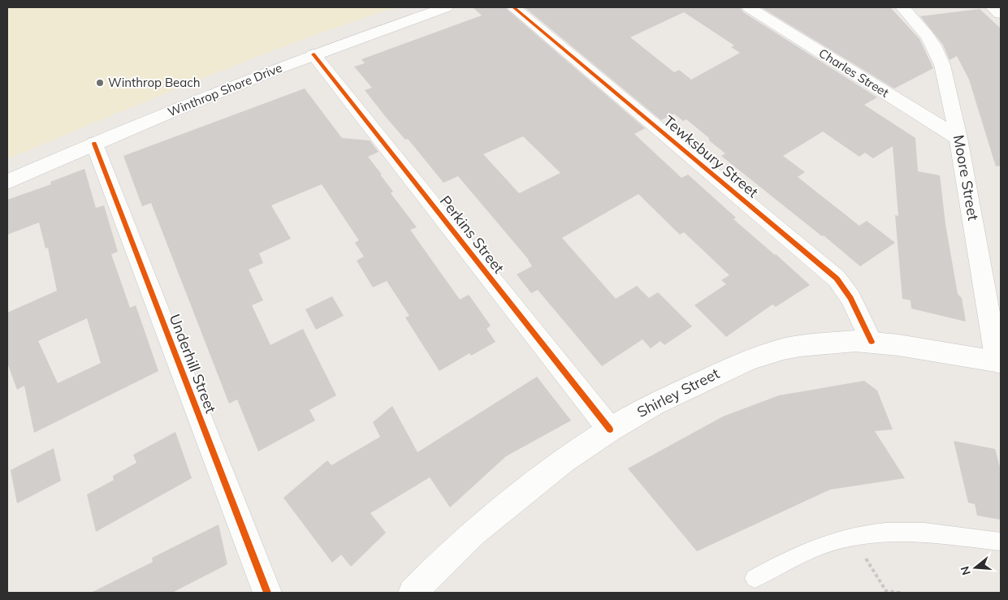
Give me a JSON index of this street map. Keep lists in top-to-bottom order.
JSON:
{
  "streets": {
    "street": [
      "Charles Street",
      "Winthrop Shore Drive",
      "Tewksbury Street",
      "Moore Street",
      "Perkins Street",
      "Underhill Street",
      "Shirley Street"
    ]
  },
  "crossings": [
    ["Charles Street", "Moore Street"],
    ["Winthrop Shore Drive", "Perkins Street"],
    ["Winthrop Shore Drive", "Underhill Street"],
    ["Tewksbury Street", "Shirley Street"],
    ["Moore Street", "Shirley Street"],
    ["Perkins Street", "Shirley Street"]
  ],
  "places": ["Winthrop Beach"],
  "north": "left"
}
